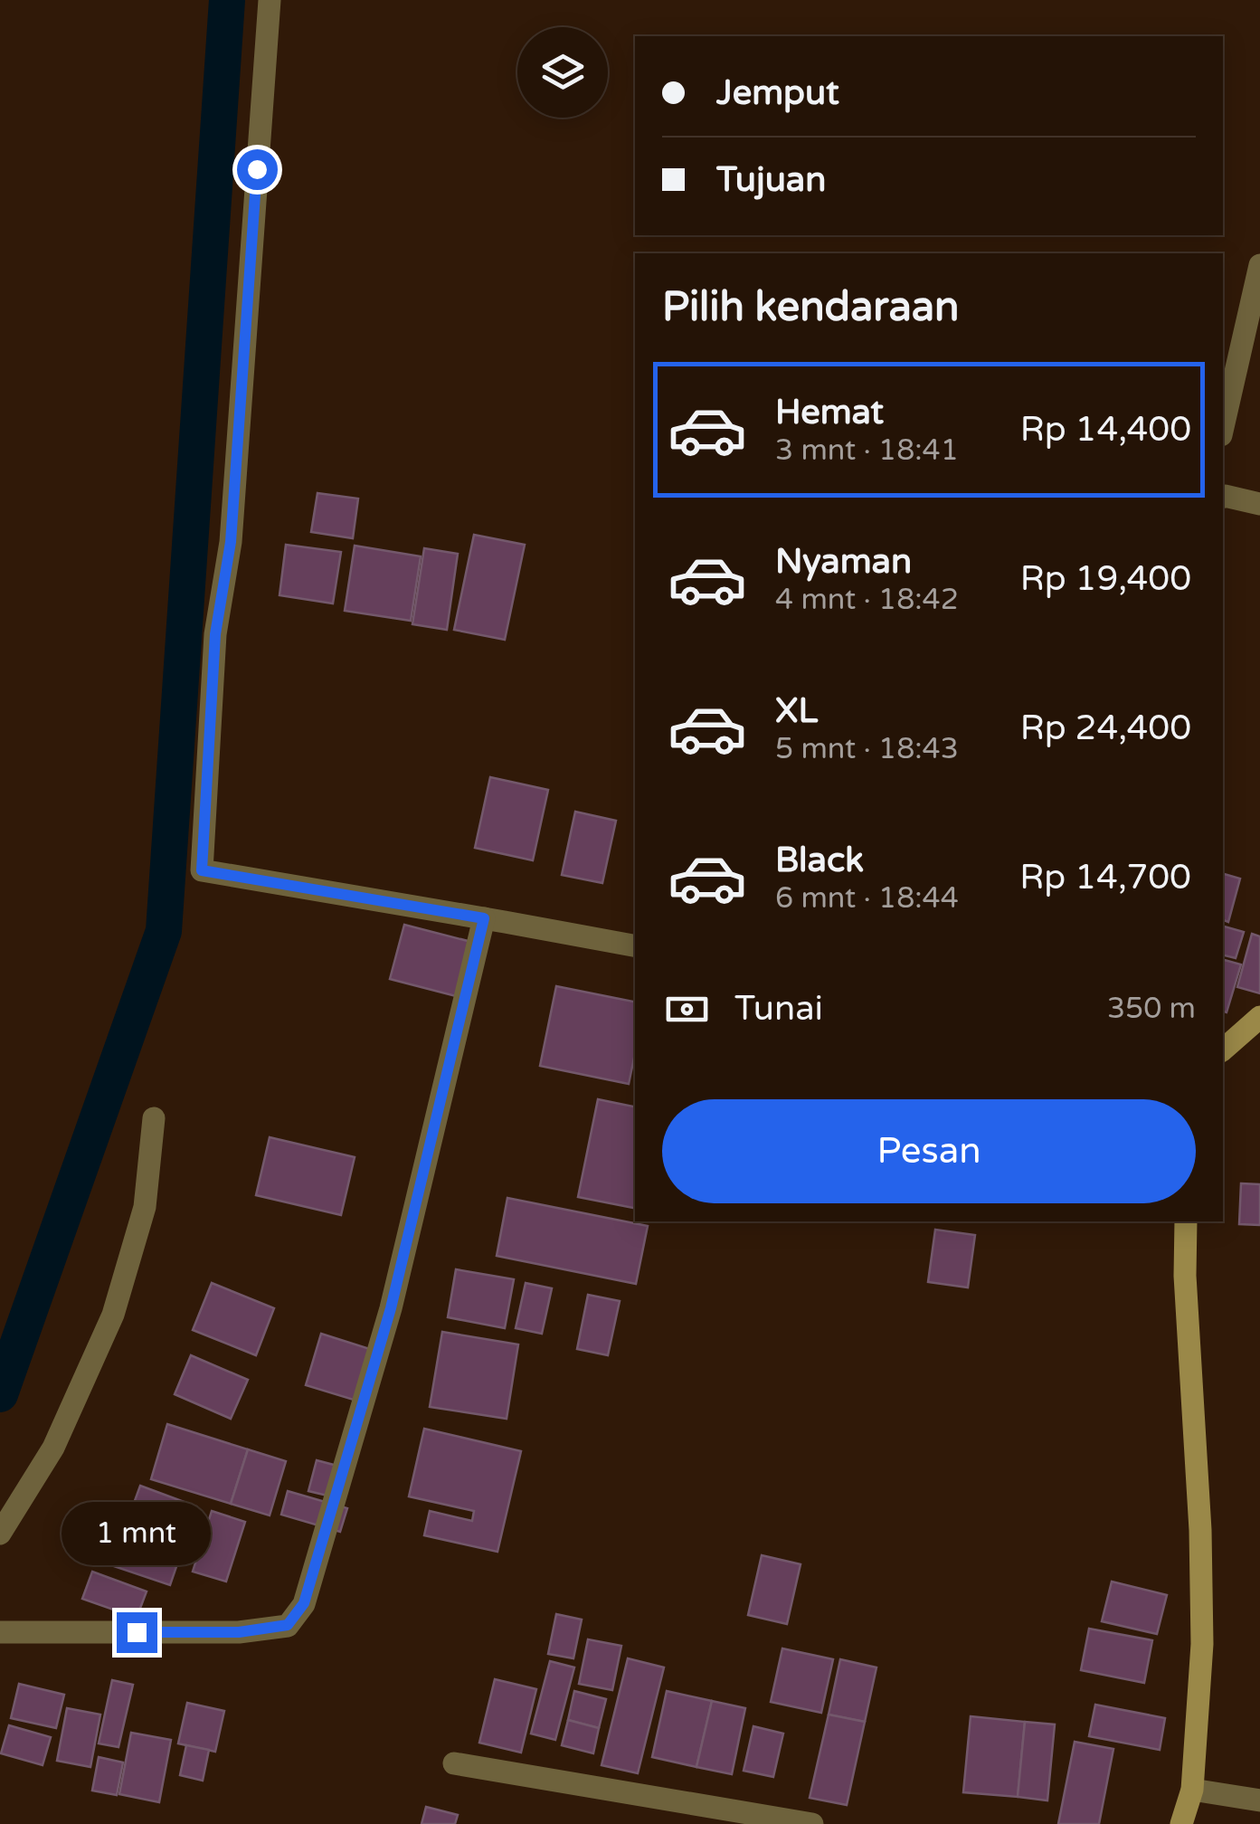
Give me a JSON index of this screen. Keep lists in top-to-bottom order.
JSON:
{
  "page": {
    "banner": ["Jemput", "Tujuan"],
    "heading": "Pilih kendaraan",
    "list": [
      {
        "name": "Hemat",
        "note": "3 mnt · 18:41",
        "value": "Rp 14,400"
      },
      {
        "name": "Nyaman",
        "note": "4 mnt · 18:42",
        "value": "Rp 19,400"
      },
      {
        "name": "XL",
        "note": "5 mnt · 18:43",
        "value": "Rp 24,400"
      },
      {
        "name": "Black",
        "note": "6 mnt · 18:44",
        "value": "Rp 14,700"
      }
    ],
    "pay": ["Tunai", "350 m"],
    "buttons": "Pesan",
    "bubble": "1 mnt"
  }
}
